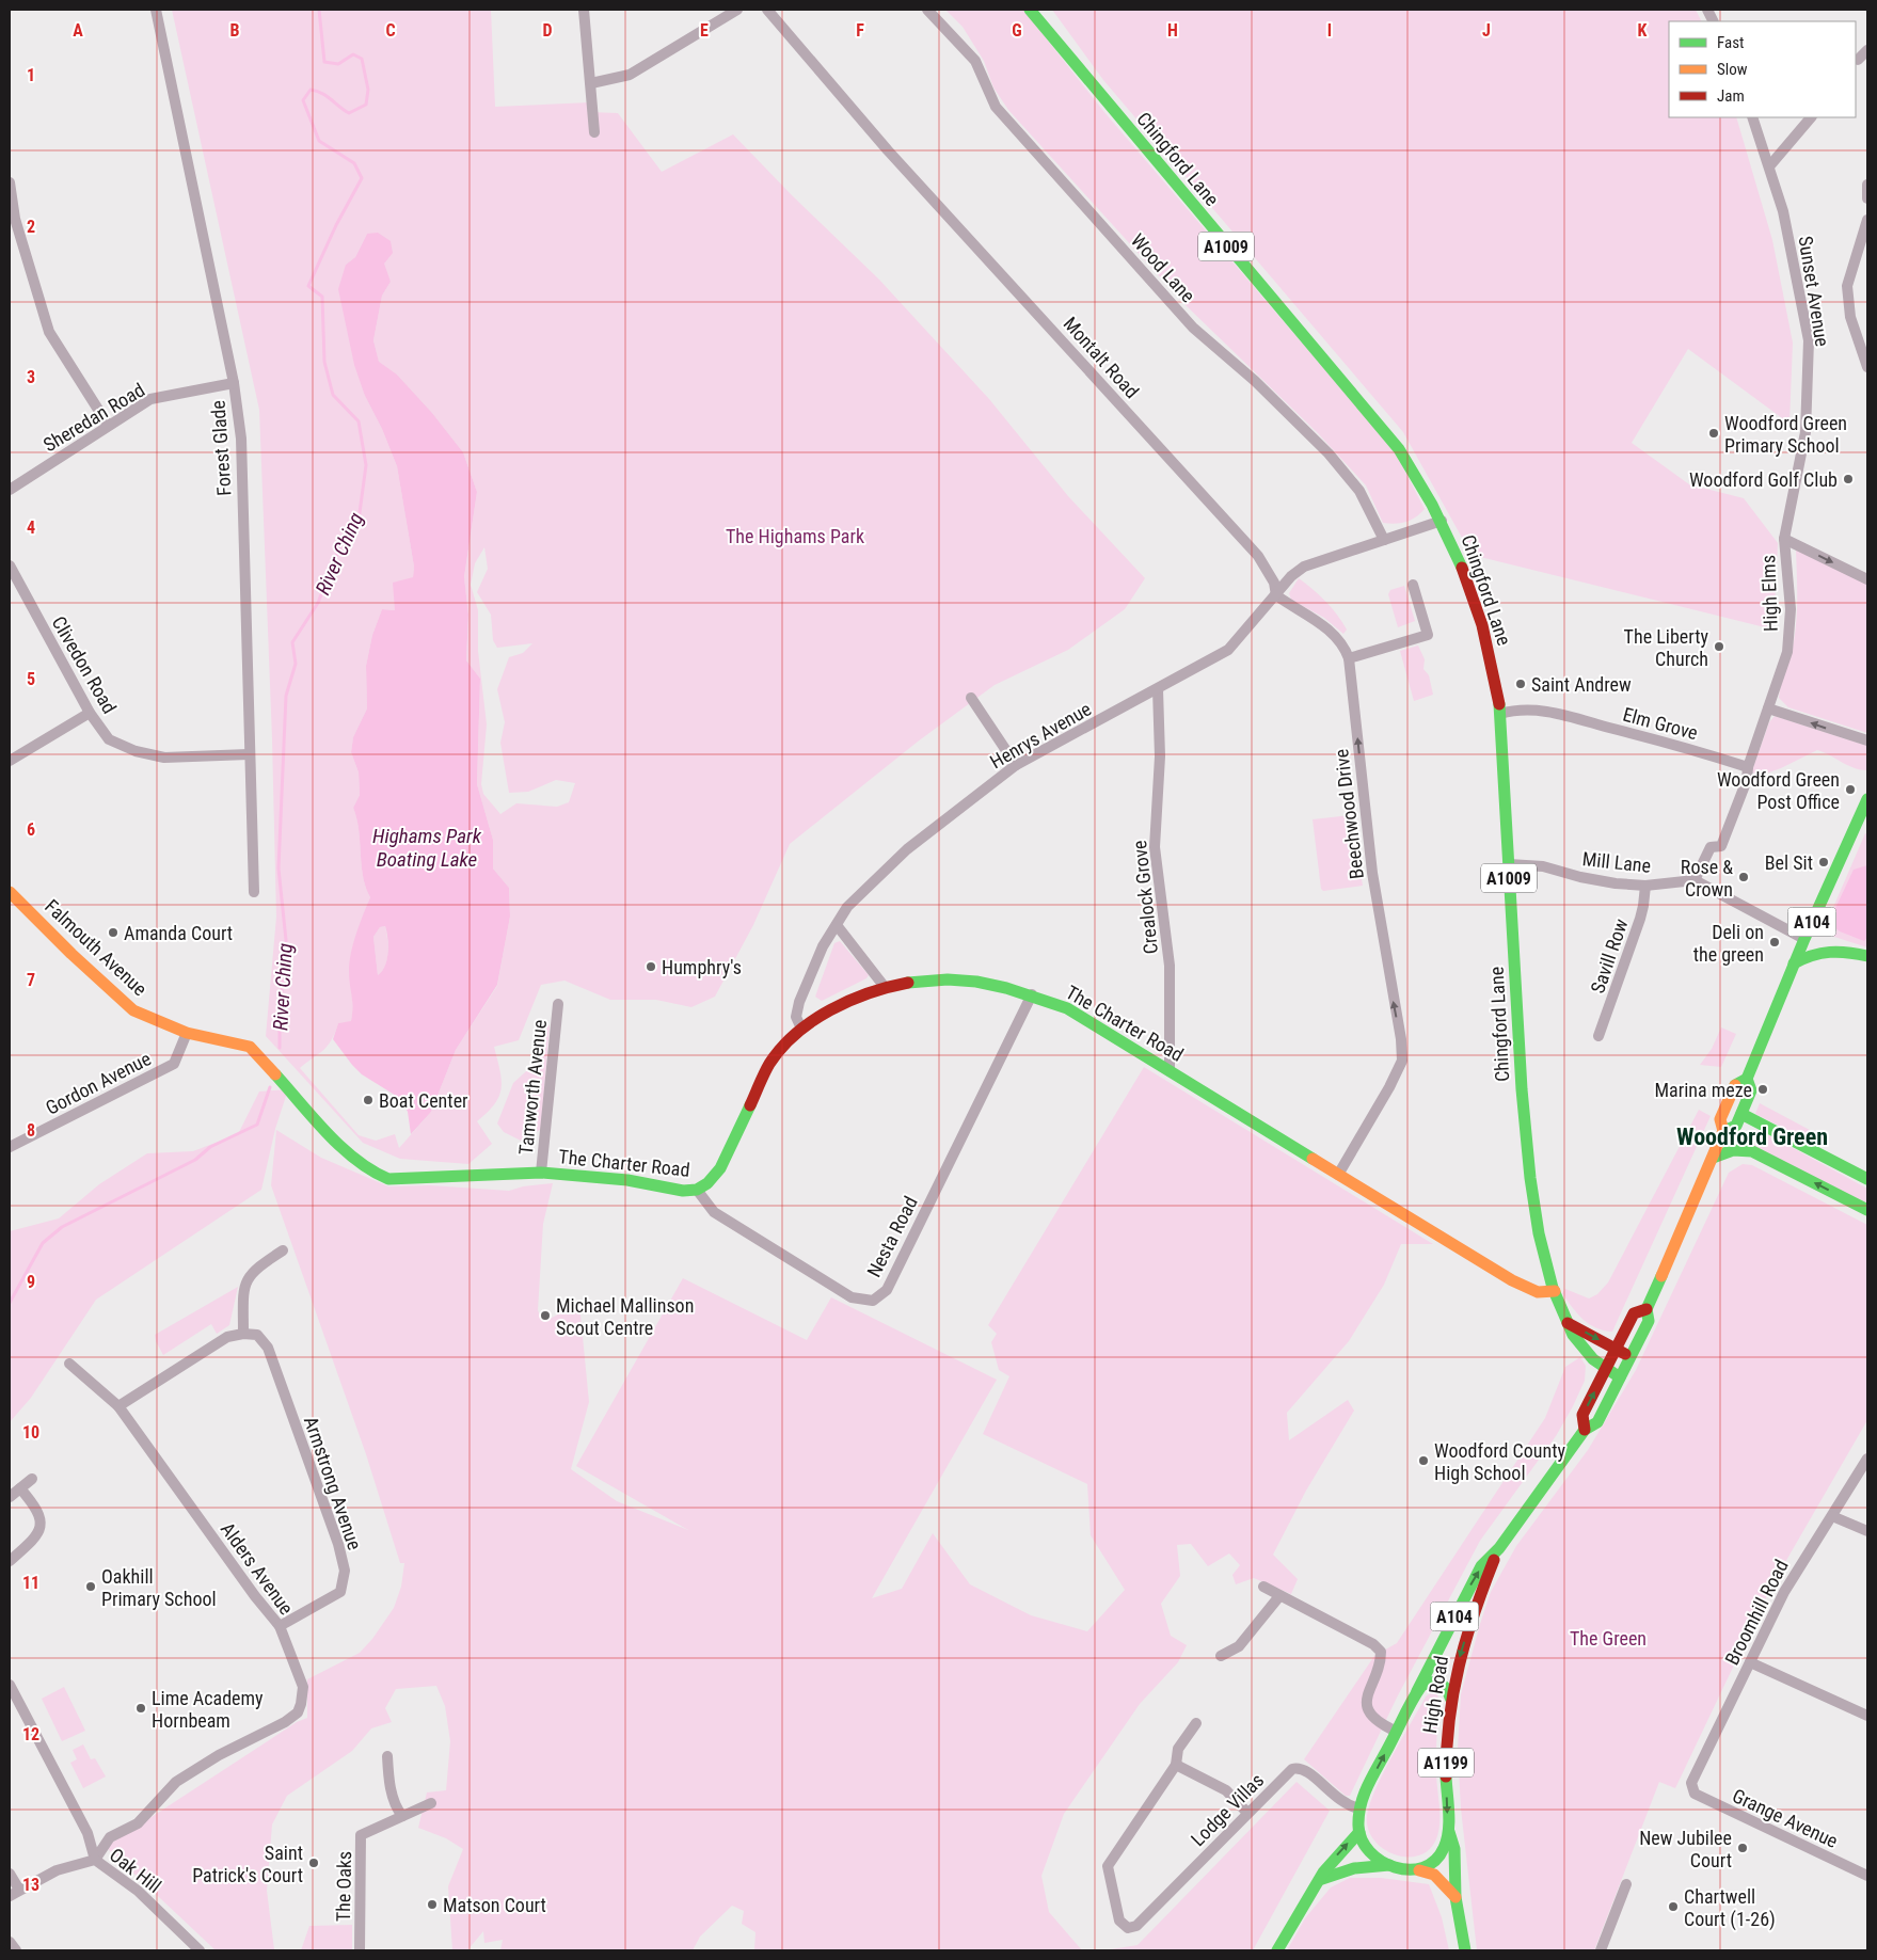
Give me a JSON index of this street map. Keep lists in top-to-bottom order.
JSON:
{
  "streets": {
    "main road": [
      "Chingford Lane",
      "A1009",
      "A104",
      "Falmouth Avenue",
      "The Charter Road",
      "High Road",
      "A1199"
    ],
    "street": [
      "Wood Lane",
      "Sunset Avenue",
      "Montalt Road",
      "Sheredan Road",
      "Forest Glade",
      "High Elms",
      "Clivedon Road",
      "Elm Grove",
      "Henrys Avenue",
      "Beechwood Drive",
      "Mill Lane",
      "Crealock Grove",
      "Savill Row",
      "Gordon Avenue",
      "Tamworth Avenue",
      "Nesta Road",
      "Armstrong Avenue",
      "Alders Avenue",
      "Broomhill Road",
      "Lodge Villas",
      "Grange Avenue",
      "Oak Hill",
      "The Oaks"
    ]
  },
  "crossings": [
    ["Chingford Lane", "Elm Grove"],
    ["Chingford Lane", "Mill Lane"],
    ["Chingford Lane", "A104"],
    ["Chingford Lane", "The Charter Road"],
    ["Sunset Avenue", "High Elms"],
    ["Montalt Road", "Henrys Avenue"],
    ["Montalt Road", "Beechwood Drive"],
    ["Sheredan Road", "Forest Glade"],
    ["Forest Glade", "Clivedon Road"],
    ["High Elms", "Elm Grove"],
    ["High Elms", "Mill Lane"],
    ["Henrys Avenue", "Beechwood Drive"],
    ["Henrys Avenue", "Crealock Grove"],
    ["Henrys Avenue", "The Charter Road"],
    ["Beechwood Drive", "The Charter Road"],
    ["Mill Lane", "Savill Row"],
    ["Crealock Grove", "The Charter Road"],
    ["A104", "High Road"],
    ["A104", "Lodge Villas"],
    ["Falmouth Avenue", "The Charter Road"],
    ["Falmouth Avenue", "Gordon Avenue"],
    ["The Charter Road", "Tamworth Avenue"],
    ["The Charter Road", "Nesta Road"],
    ["Armstrong Avenue", "Alders Avenue"],
    ["Alders Avenue", "Oak Hill"],
    ["Broomhill Road", "Grange Avenue"],
    ["High Road", "A1199"]
  ],
  "one_way": ["Beechwood Drive"],
  "districts": ["Woodford Green"],
  "water": ["River Ching", "Highams Park Boating Lake"],
  "parks": ["The Highams Park", "The Green"],
  "places": [
    "Woodford Green Primary School",
    "Woodford Golf Club",
    "The Liberty Church",
    "Saint Andrew",
    "Woodford Green Post Office",
    "Bel Sit",
    "Rose & Crown",
    "Amanda Court",
    "Deli on the green",
    "Humphry's",
    "Marina meze",
    "Boat Center",
    "Michael Mallinson Scout Centre",
    "Woodford County High School",
    "Oakhill Primary School",
    "Lime Academy Hornbeam",
    "New Jubilee Court",
    "Saint Patrick's Court",
    "Matson Court",
    "Chartwell Court (1-26)"
  ],
  "legend": ["Fast", "Slow", "Jam"],
  "grid": {
    "columns": [
      "A",
      "B",
      "C",
      "D",
      "E",
      "F",
      "G",
      "H",
      "I",
      "J",
      "K"
    ],
    "rows": [
      "1",
      "2",
      "3",
      "4",
      "5",
      "6",
      "7",
      "8",
      "9",
      "10",
      "11",
      "12",
      "13"
    ]
  }
}
